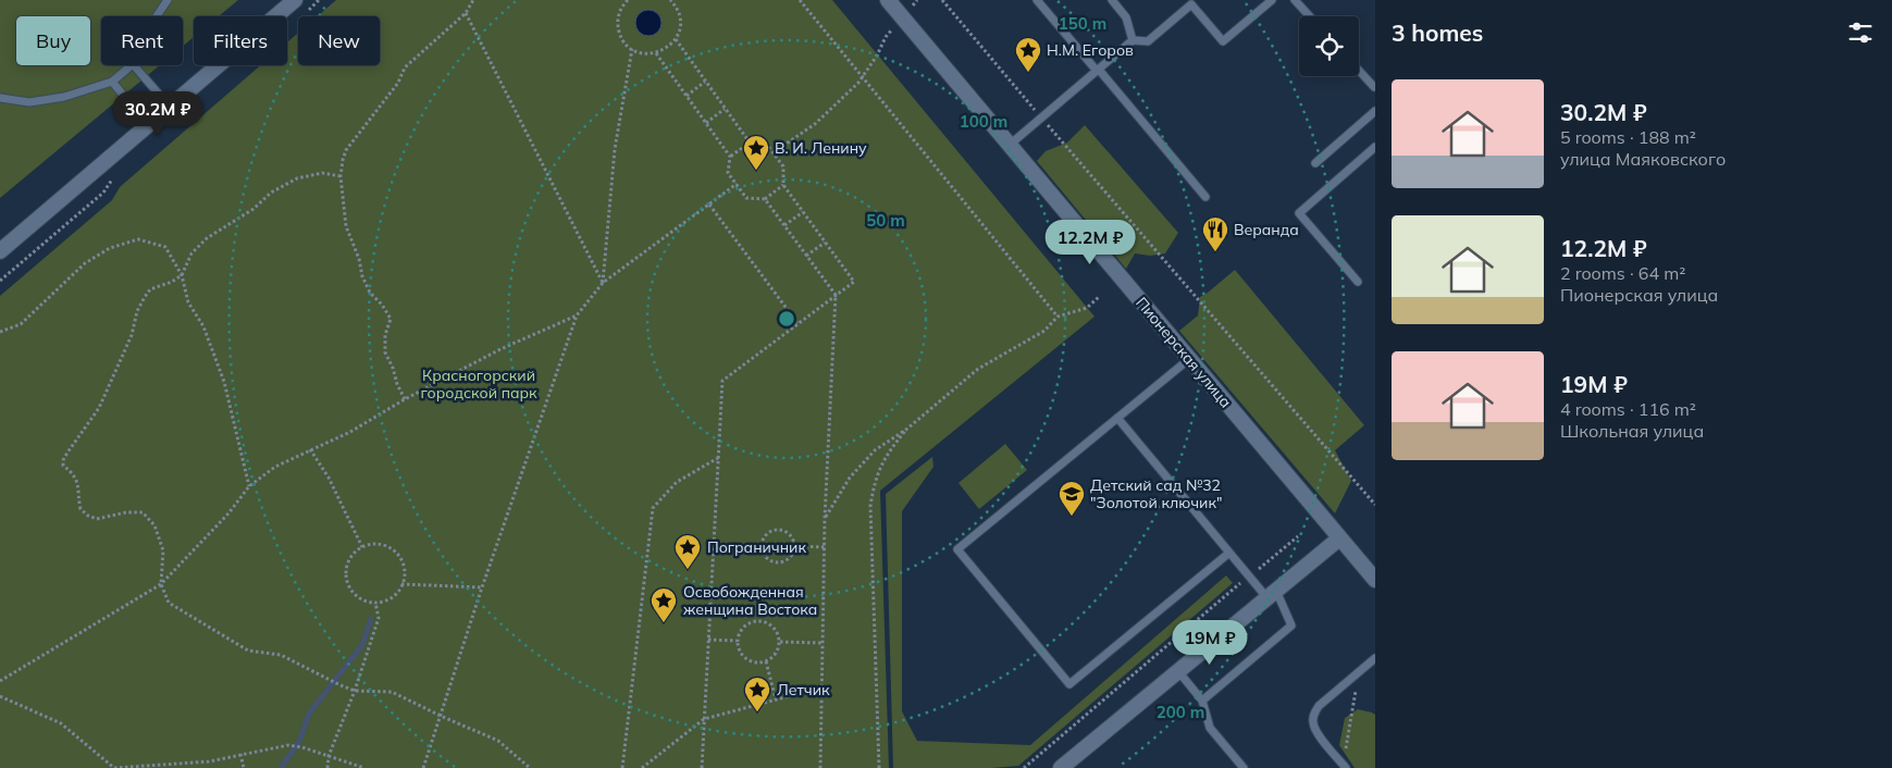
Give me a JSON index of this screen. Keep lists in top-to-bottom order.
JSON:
{
  "streets": {
    "street": ["Пионерская улица"]
  },
  "parks": ["Красногорский городской парк"],
  "places": {
    "place": [
      "Н.М. Егоров",
      "В. И. Ленину",
      "Пограничник",
      "Освобожденная женщина Востока",
      "Летчик"
    ],
    "restaurant": ["Веранда"],
    "school or university": ["Детский сад №32 \"Золотой ключик\""]
  },
  "page": {
    "heading": "3 homes",
    "chip": [
      "Buy",
      "Rent",
      "Filters",
      "New"
    ],
    "list": [
      {
        "name": "30.2M ₽",
        "note": "5 rooms · 188 m² · улица Маяковского"
      },
      {
        "name": "12.2M ₽",
        "note": "2 rooms · 64 m² · Пионерская улица"
      },
      {
        "name": "19M ₽",
        "note": "4 rooms · 116 m² · Школьная улица"
      }
    ],
    "price": ["30.2M ₽", "12.2M ₽", "19M ₽"]
  },
  "rings": [
    "150 m",
    "100 m",
    "50 m",
    "200 m"
  ]
}
